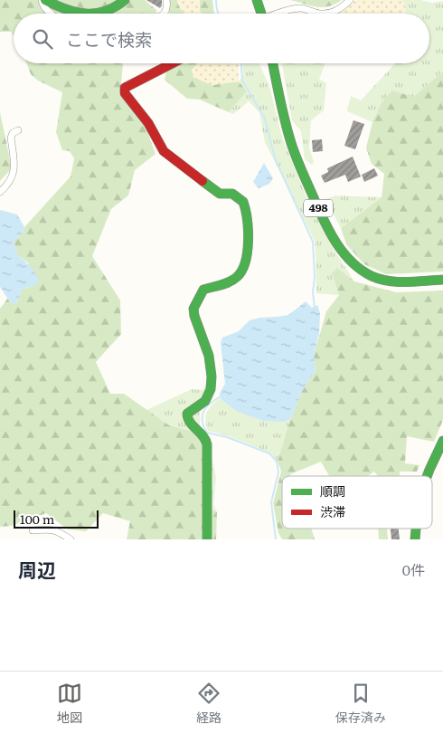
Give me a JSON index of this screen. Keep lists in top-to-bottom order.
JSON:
{
  "streets": {
    "main road": ["498"]
  },
  "legend": ["順調", "渋滞"],
  "scale_bar": "100 m",
  "page": {
    "search": "ここで検索",
    "scale": "100 m",
    "heading": ["周辺", "0件"],
    "nav": ["地図", "経路", "保存済み"]
  }
}
